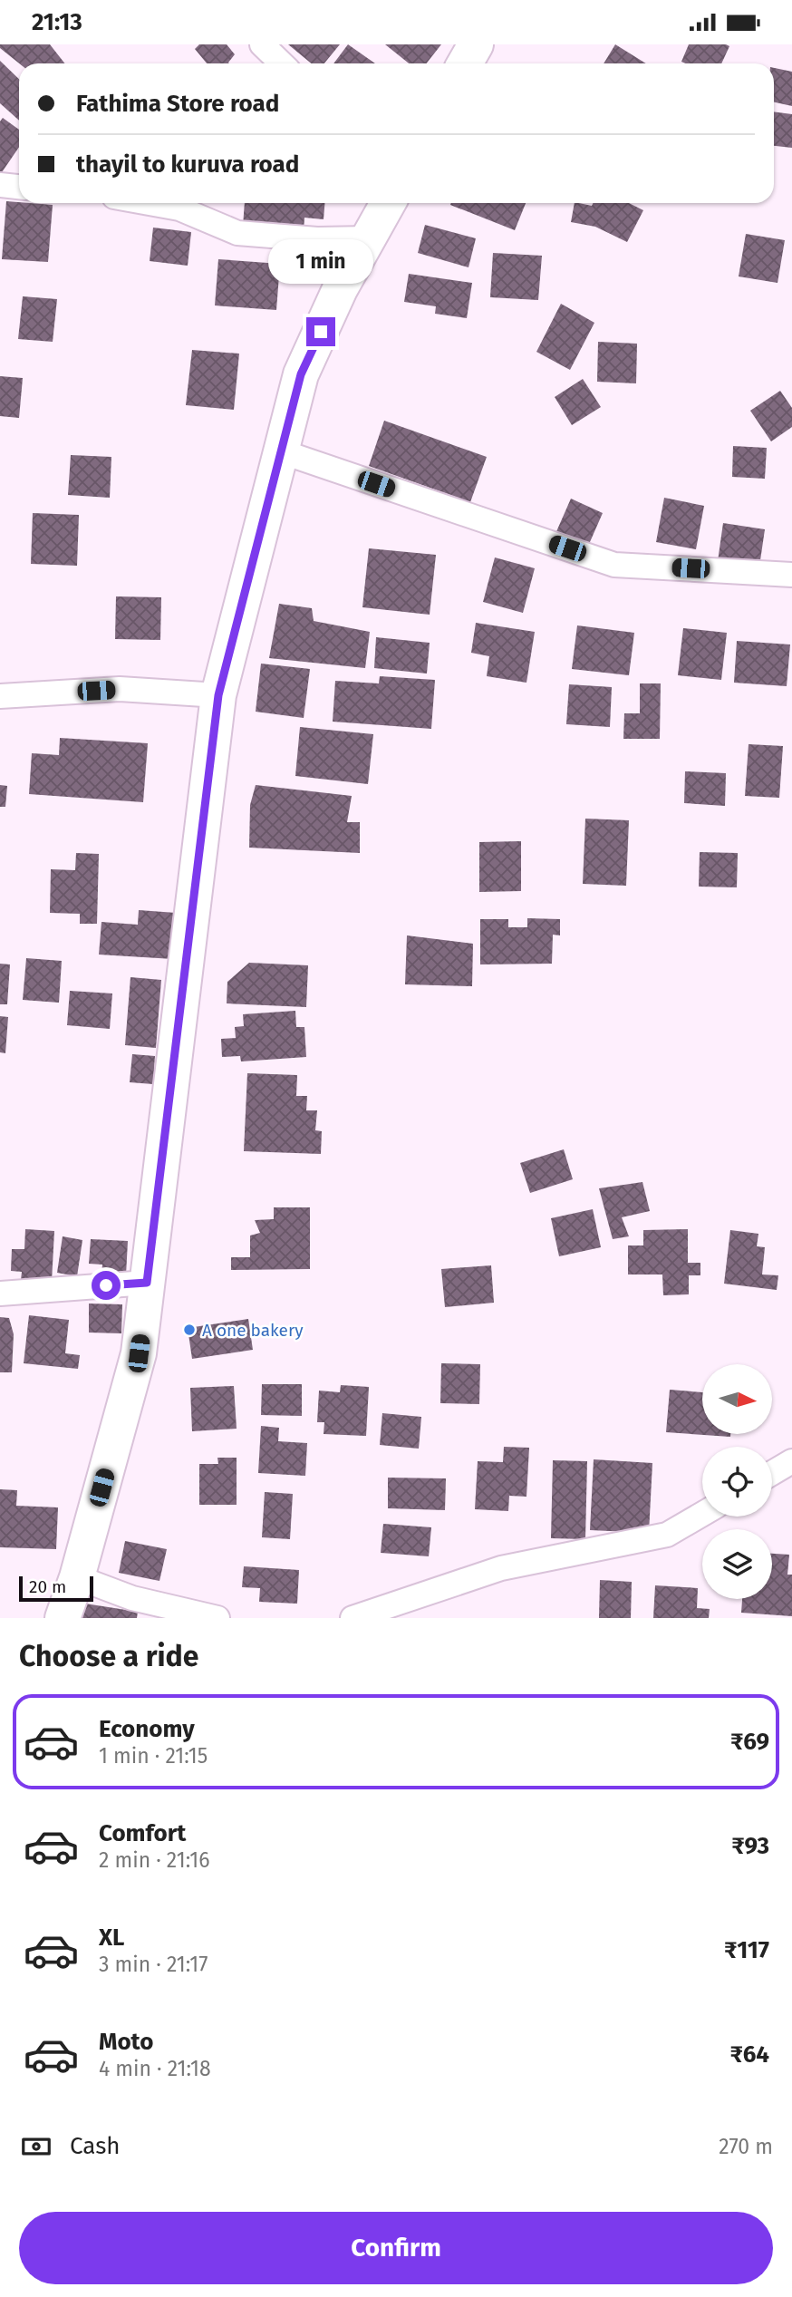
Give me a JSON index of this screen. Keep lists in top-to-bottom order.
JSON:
{
  "places": ["A one bakery"],
  "scale_bar": "20 m",
  "north": "right",
  "page": {
    "status": "21:13",
    "banner": ["Fathima Store road", "thayil to kuruva road"],
    "bubble": "1 min",
    "scale": "20 m",
    "heading": "Choose a ride",
    "list": [
      {
        "name": "Economy",
        "note": "1 min · 21:15",
        "value": "₹69"
      },
      {
        "name": "Comfort",
        "note": "2 min · 21:16",
        "value": "₹93"
      },
      {
        "name": "XL",
        "note": "3 min · 21:17",
        "value": "₹117"
      },
      {
        "name": "Moto",
        "note": "4 min · 21:18",
        "value": "₹64"
      }
    ],
    "pay": ["Cash", "270 m"],
    "buttons": "Confirm"
  }
}
